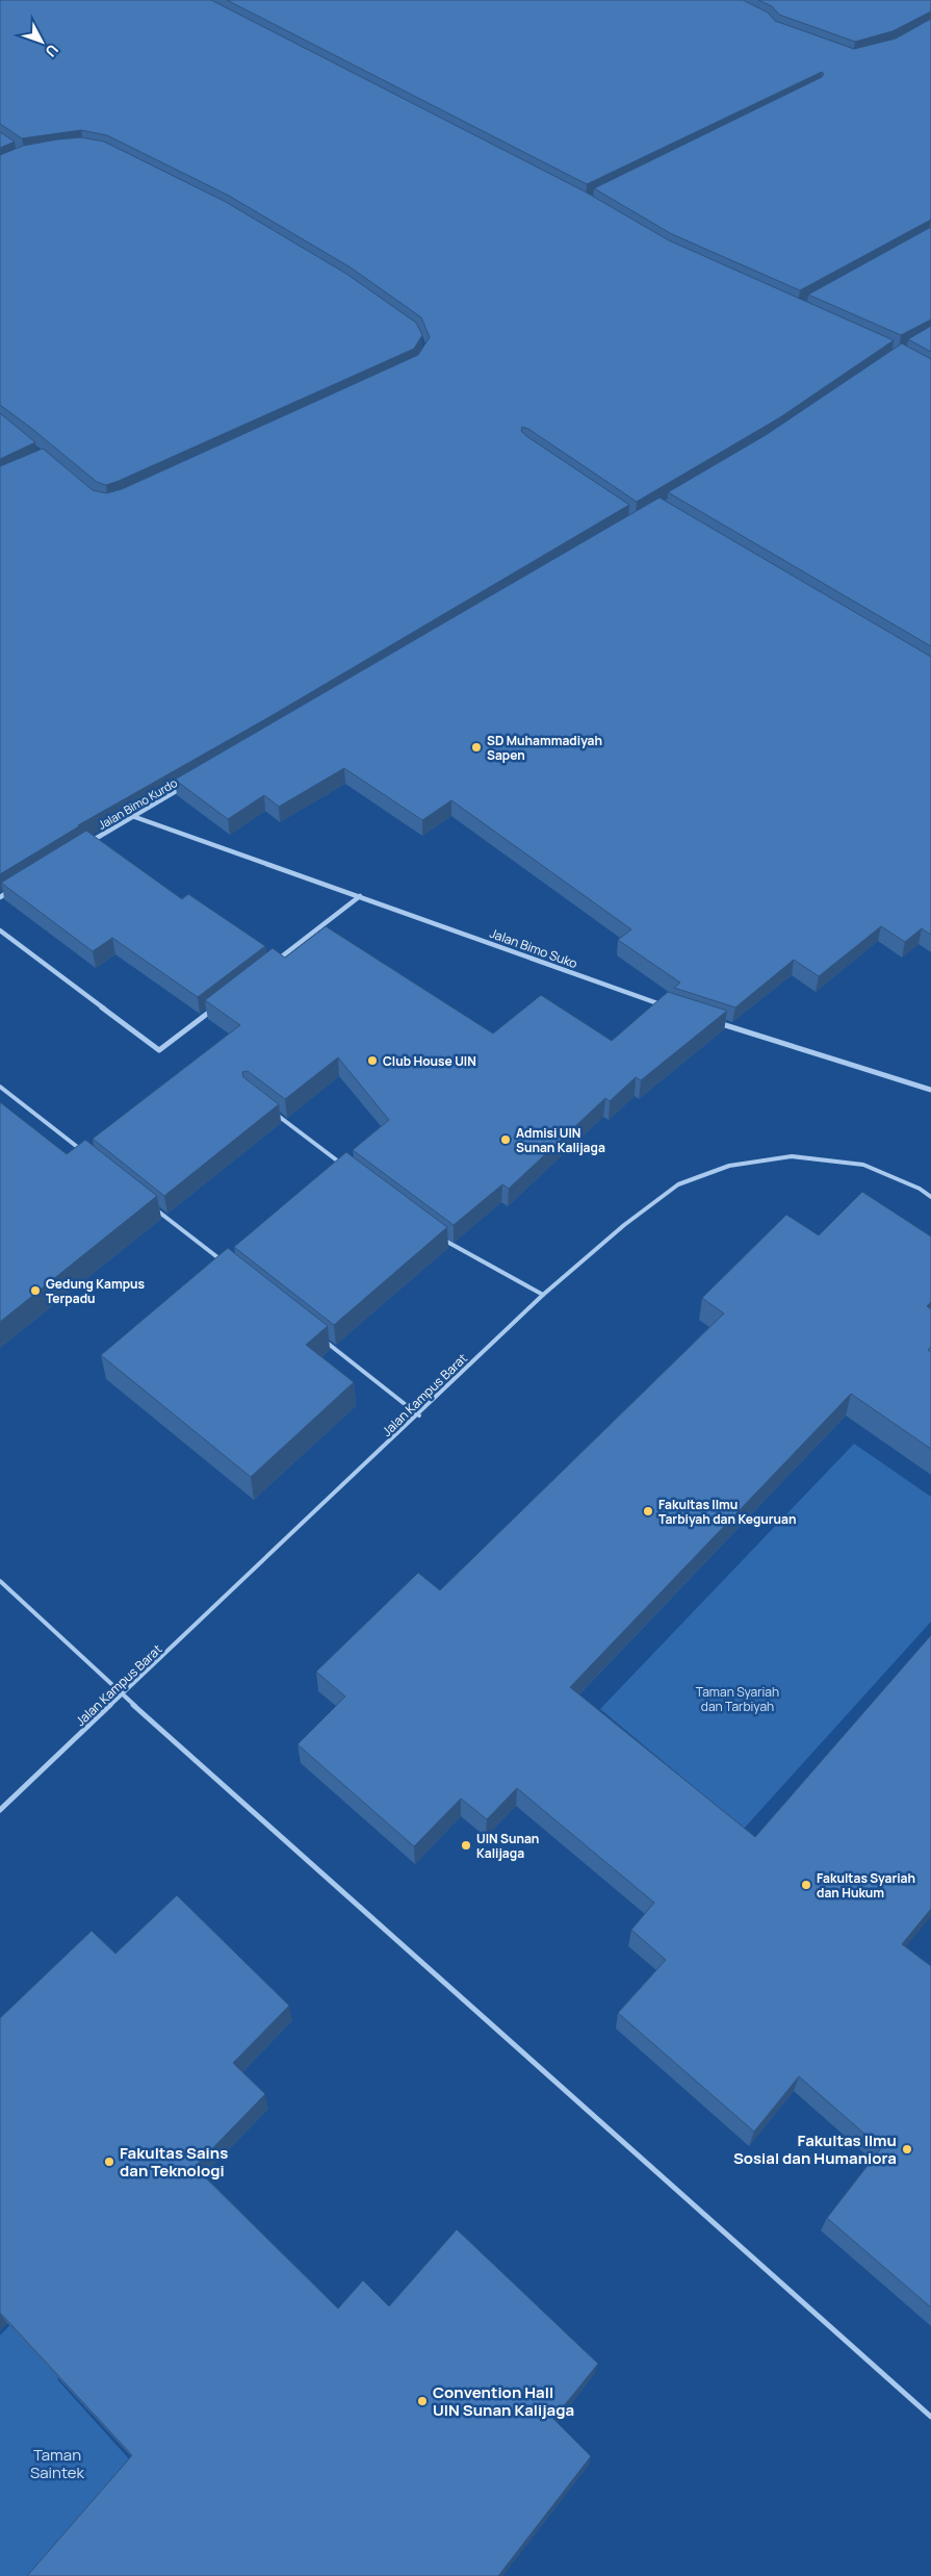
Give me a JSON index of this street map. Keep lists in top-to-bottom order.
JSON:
{
  "streets": {
    "street": ["Jalan Bimo Kurdo", "Jalan Bimo Suko"],
    "lane": ["Jalan Kampus Barat"]
  },
  "crossings": [
    ["Jalan Bimo Kurdo", "Jalan Bimo Suko"]
  ],
  "parks": ["Taman Syariah dan Tarbiyah", "Taman Saintek"],
  "places": [
    "SD Muhammadiyah Sapen",
    "Club House UIN",
    "Admisi UIN Sunan Kalijaga",
    "Gedung Kampus Terpadu",
    "Fakultas Ilmu Tarbiyah dan Keguruan",
    "UIN Sunan Kalijaga",
    "Fakultas Syariah dan Hukum",
    "Fakultas Ilmu Sosial dan Humaniora",
    "Fakultas Sains dan Teknologi",
    "Convention Hall UIN Sunan Kalijaga"
  ],
  "north": "bottom right"
}
